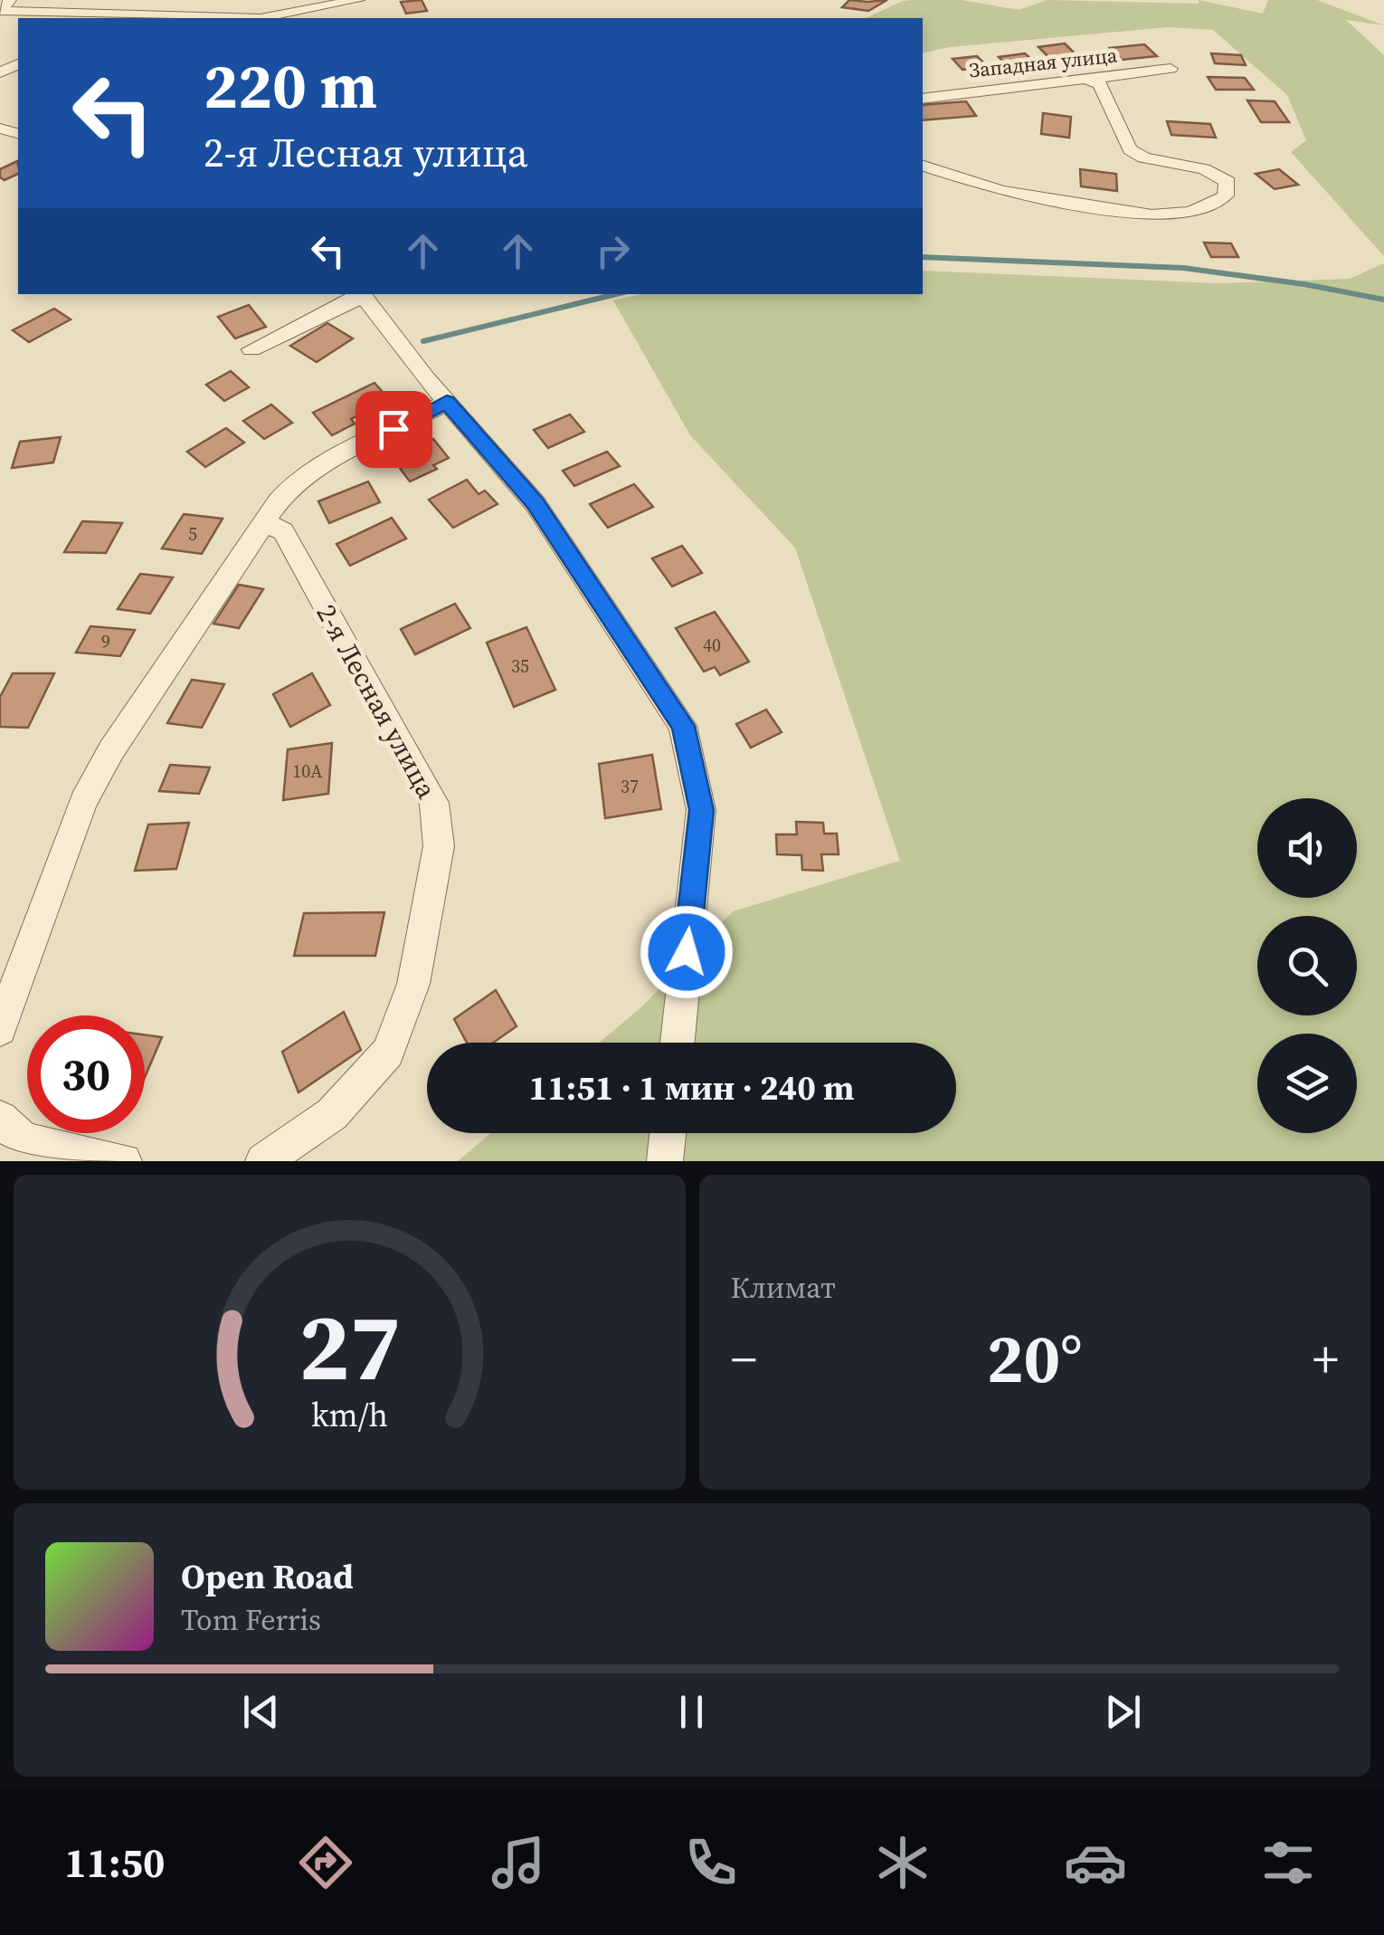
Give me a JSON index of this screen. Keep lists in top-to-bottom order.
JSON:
{
  "streets": {
    "street": ["Западная улица", "2-я Лесная улица"]
  },
  "house_numbers": [
    "5",
    "9",
    "40",
    "35",
    "10А",
    "37"
  ],
  "page": {
    "turn": ["220 m", "2-я Лесная улица"],
    "limit": "30",
    "trip": "11:51 · 1 мин · 240 m",
    "tile": "Климат",
    "heat": ["−", "20°", "+"],
    "song": ["Open Road", "Tom Ferris"],
    "tabs": "11:50",
    "gauge": ["27", "km/h"]
  }
}
